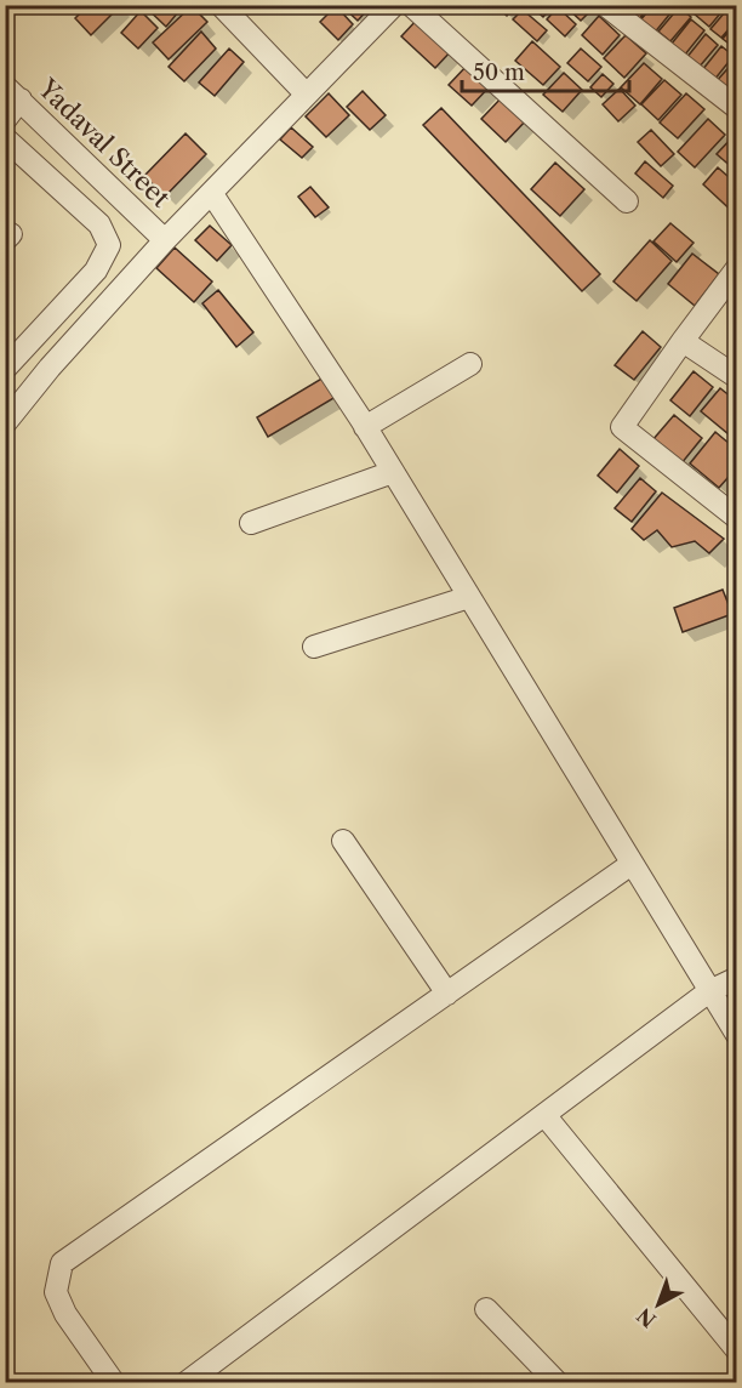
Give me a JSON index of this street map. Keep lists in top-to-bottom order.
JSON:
{
  "streets": {
    "street": ["Yadaval Street"]
  },
  "scale_bar": "50 m",
  "north": "bottom left"
}
